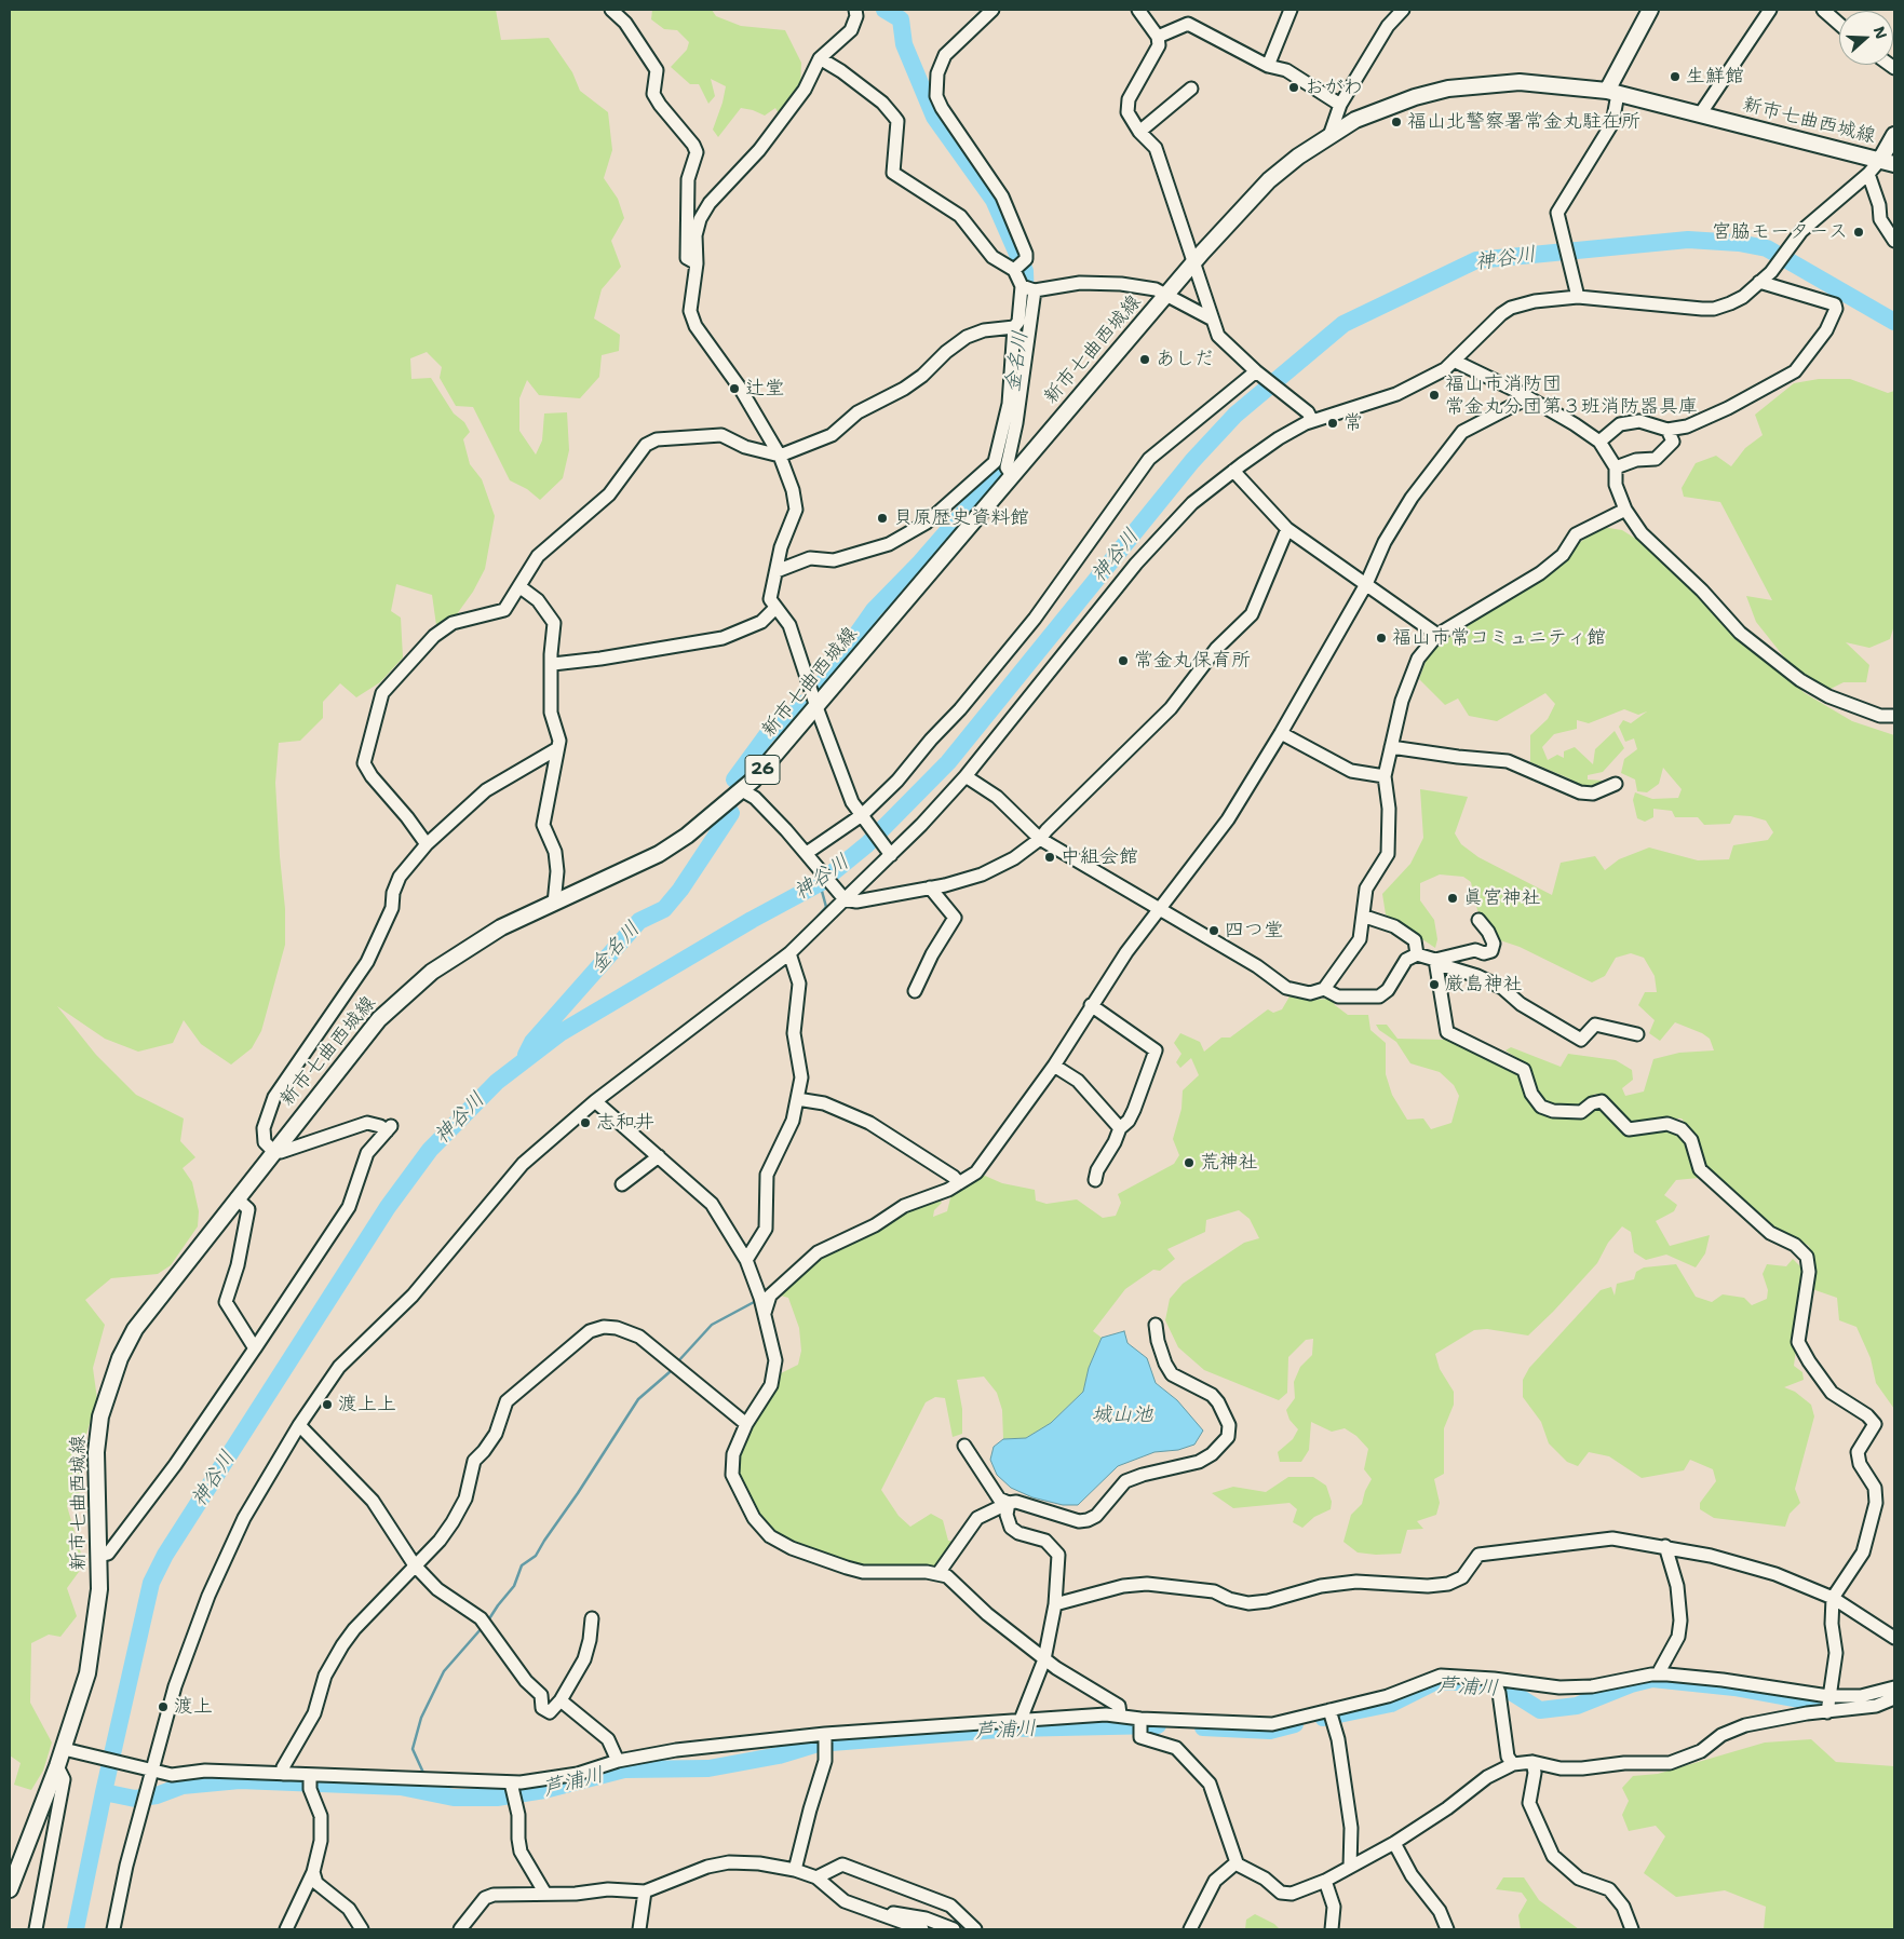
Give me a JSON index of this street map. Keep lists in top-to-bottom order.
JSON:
{
  "streets": {
    "main road": ["新市七曲西城線", "26"]
  },
  "water": [
    "神谷川",
    "金名川",
    "城山池",
    "芦浦川"
  ],
  "places": [
    "生鮮館",
    "おがわ",
    "福山北警察署常金丸駐在所",
    "宮脇モータース",
    "あしだ",
    "辻堂",
    "福山市消防団 常金丸分団第３班消防器具庫",
    "常",
    "貝原歴史資料館",
    "福山市常コミュニティ館",
    "常金丸保育所",
    "中組会館",
    "眞宮神社",
    "四つ堂",
    "厳島神社",
    "志和井",
    "荒神社",
    "渡上上",
    "渡上"
  ],
  "north": "right"
}
